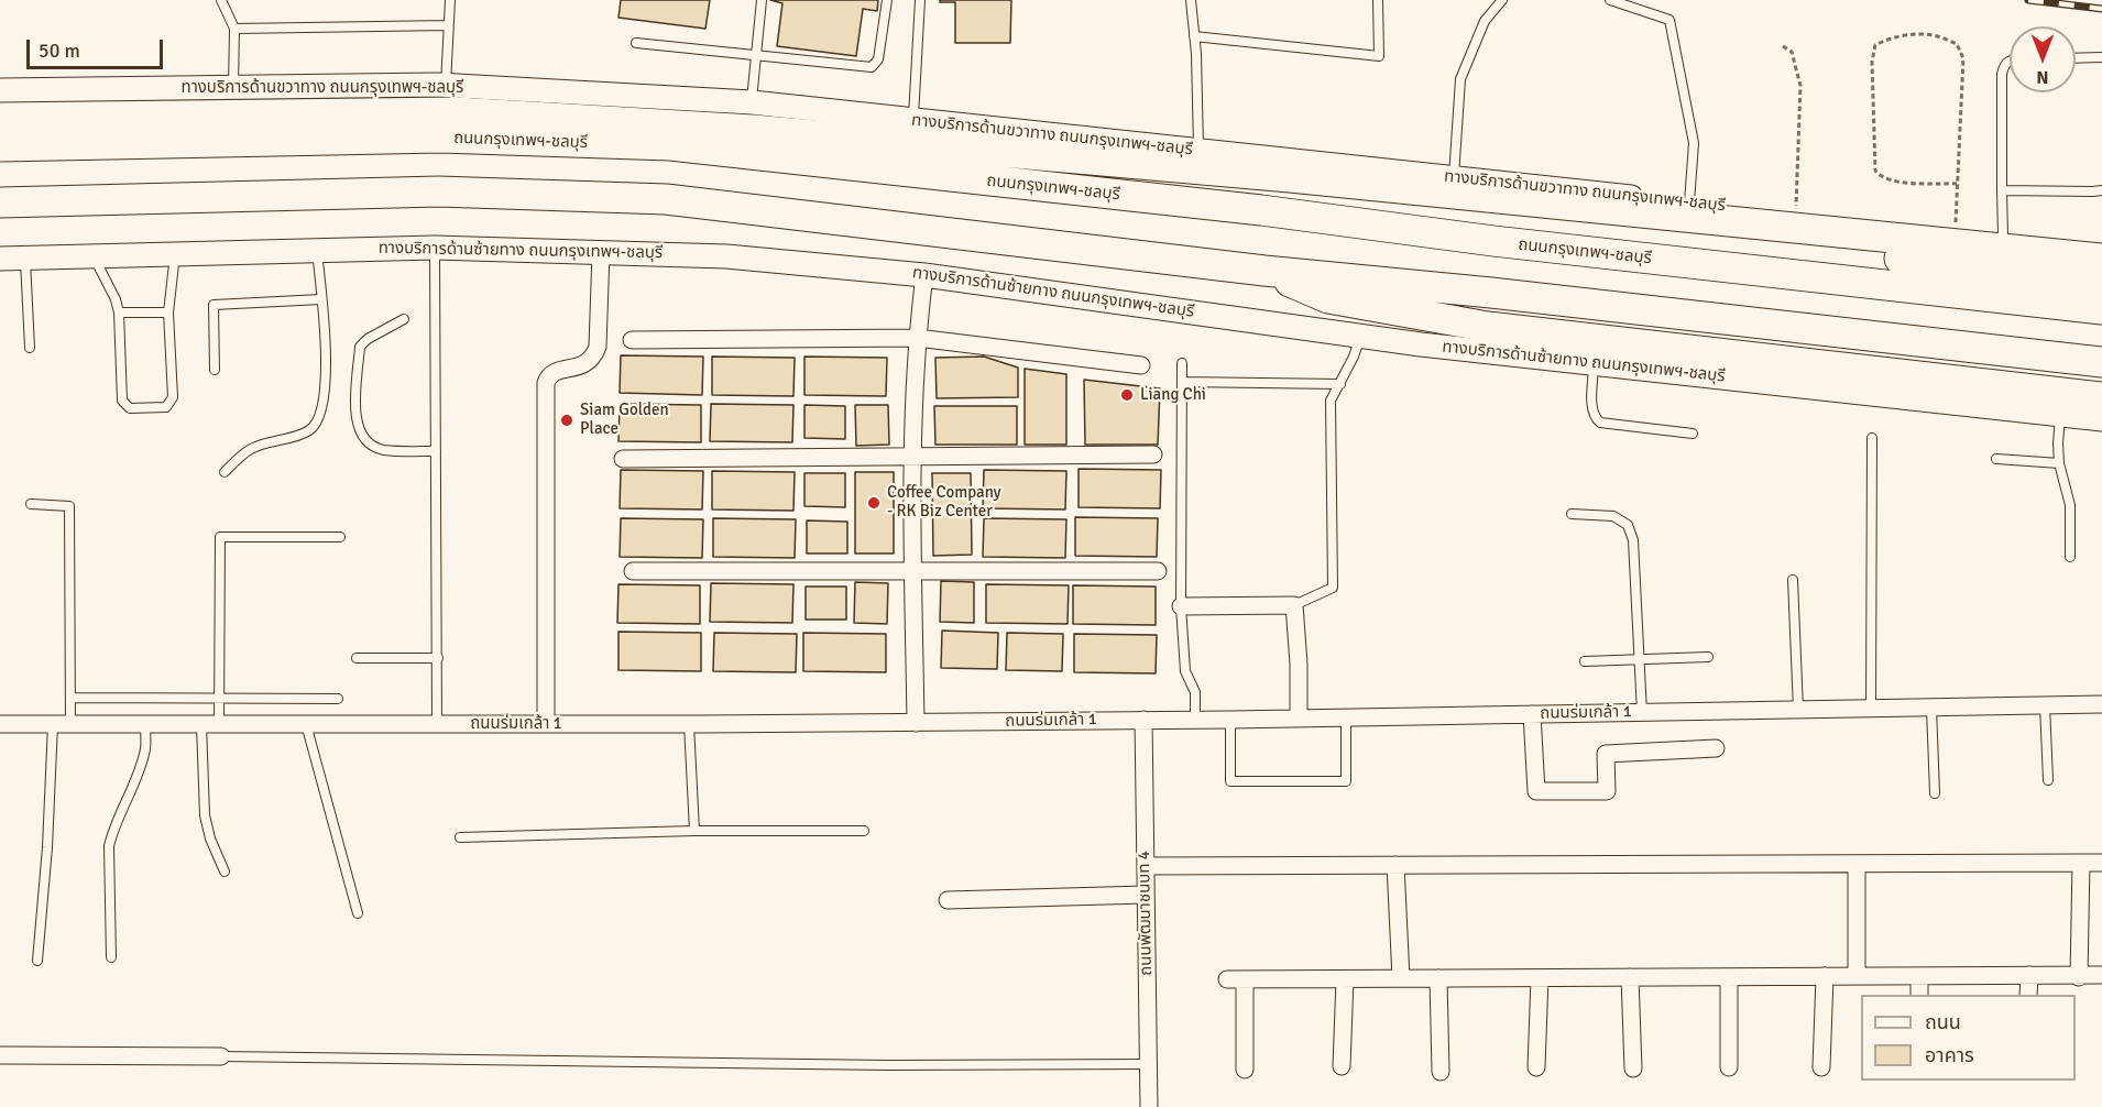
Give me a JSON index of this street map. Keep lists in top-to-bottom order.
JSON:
{
  "streets": {
    "highway": ["ถนนกรุงเทพฯ-ชลบุรี"],
    "main road": ["ทางบริการด้านขวาทาง ถนนกรุงเทพฯ-ชลบุรี", "ทางบริการด้านซ้ายทาง ถนนกรุงเทพฯ-ชลบุรี"],
    "street": ["ถนนร่มเกล้า 1", "ถนนพัฒนาชนบท 4"]
  },
  "crossings": [
    ["ถนนร่มเกล้า 1", "ถนนพัฒนาชนบท 4"]
  ],
  "places": ["Liang Chi", "Siam Golden Place", "Coffee Company - RK Biz Center"],
  "legend": ["ถนน", "อาคาร"],
  "scale_bar": "50 m",
  "north": "bottom"
}
